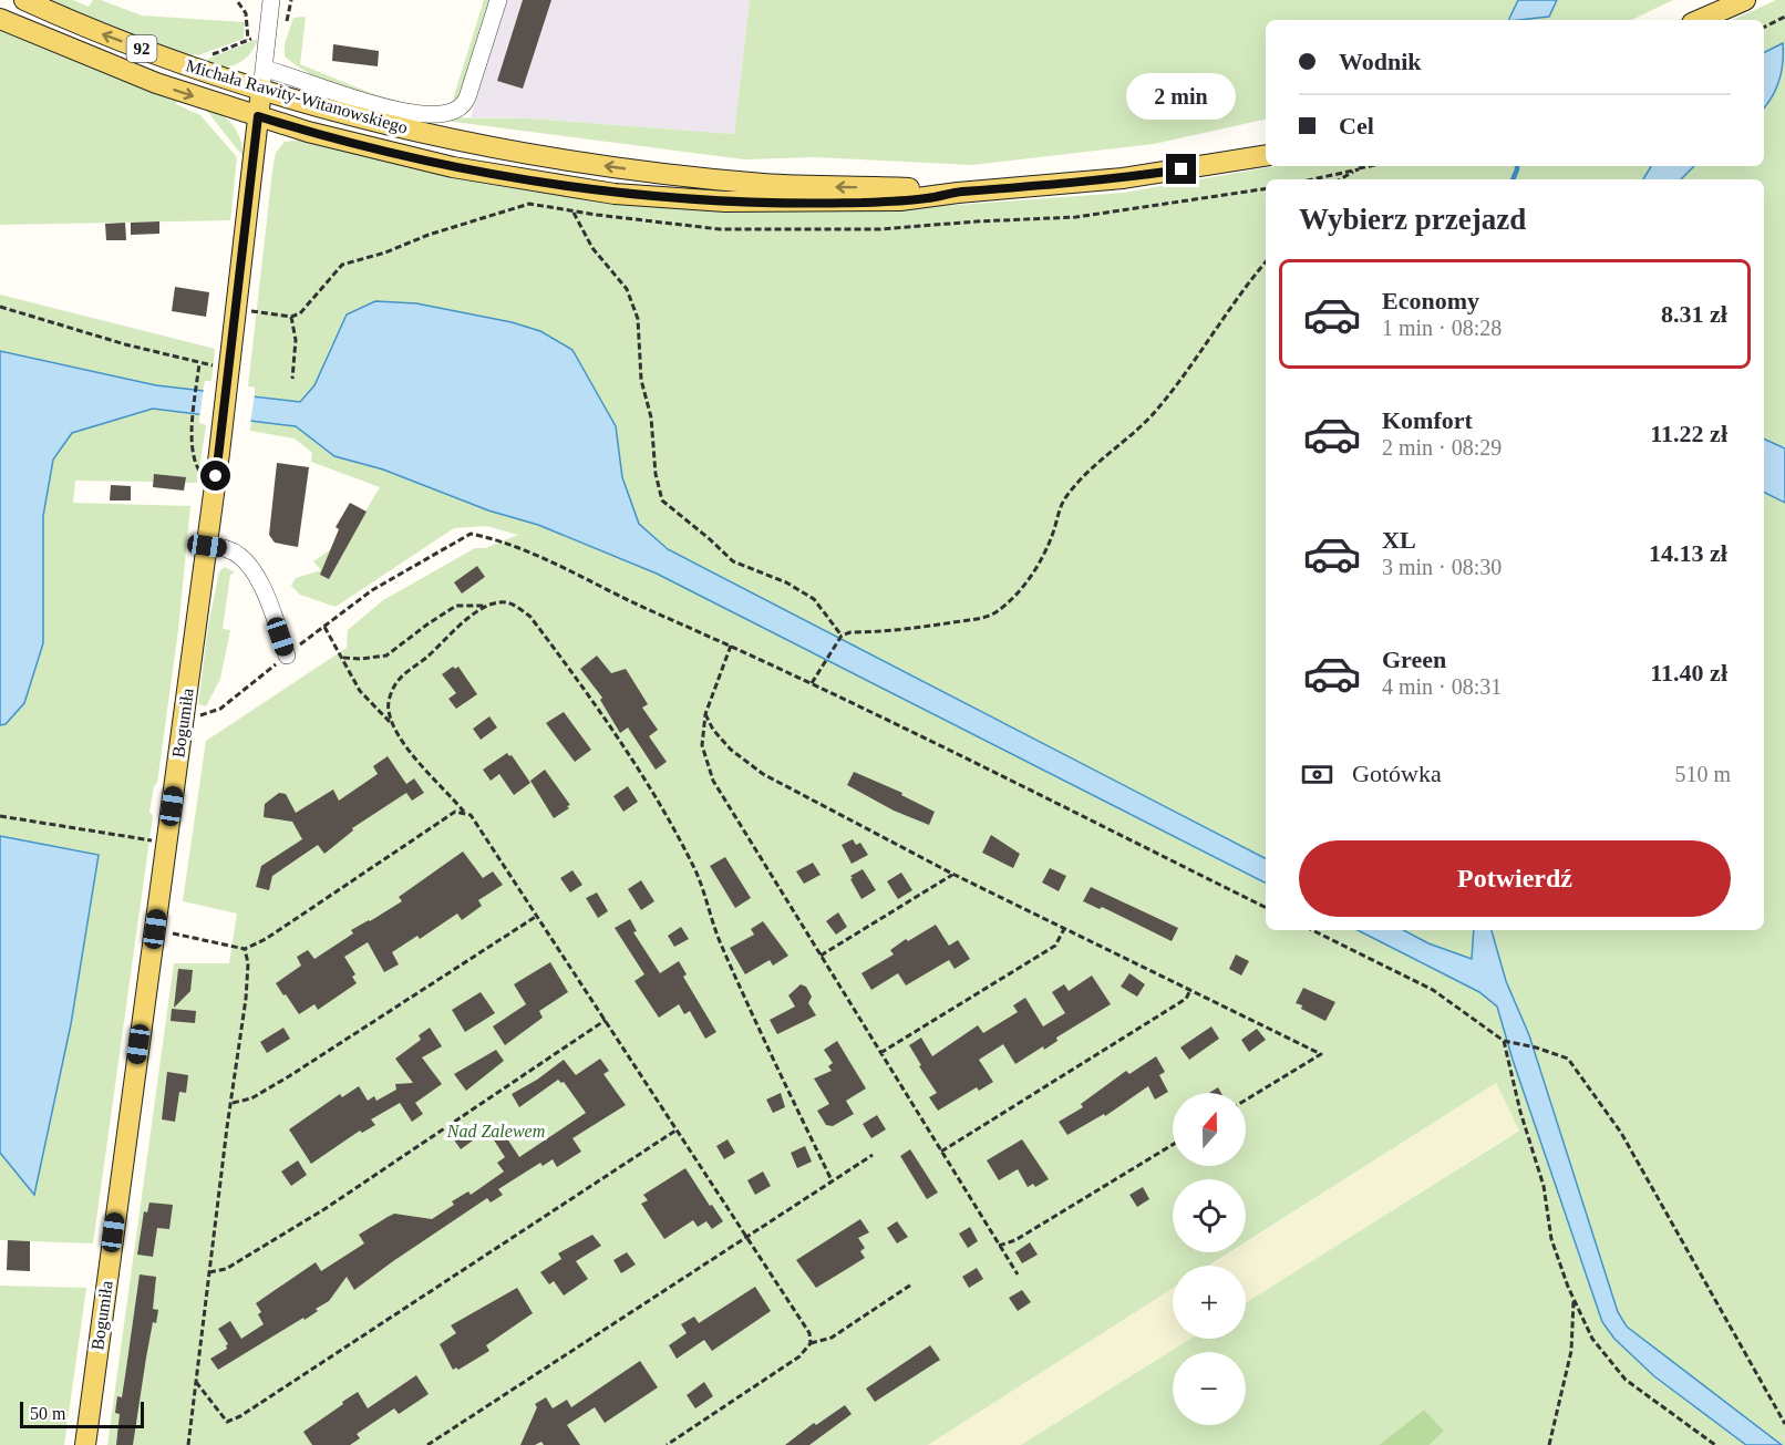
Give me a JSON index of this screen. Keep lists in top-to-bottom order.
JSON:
{
  "streets": {
    "main road": ["92", "Michała Rawity-Witanowskiego", "Bogumiła"]
  },
  "crossings": [
    ["92", "Michała Rawity-Witanowskiego"],
    ["Michała Rawity-Witanowskiego", "Bogumiła"]
  ],
  "parks": ["Nad Zalewem"],
  "scale_bar": "50 m",
  "north": "top",
  "page": {
    "banner": ["Wodnik", "Cel"],
    "bubble": "2 min",
    "heading": "Wybierz przejazd",
    "list": [
      {
        "name": "Economy",
        "note": "1 min · 08:28",
        "value": "8.31 zł"
      },
      {
        "name": "Komfort",
        "note": "2 min · 08:29",
        "value": "11.22 zł"
      },
      {
        "name": "XL",
        "note": "3 min · 08:30",
        "value": "14.13 zł"
      },
      {
        "name": "Green",
        "note": "4 min · 08:31",
        "value": "11.40 zł"
      }
    ],
    "pay": ["Gotówka", "510 m"],
    "buttons": "Potwierdź",
    "map_buttons": ["+", "−"],
    "scale": "50 m"
  }
}
